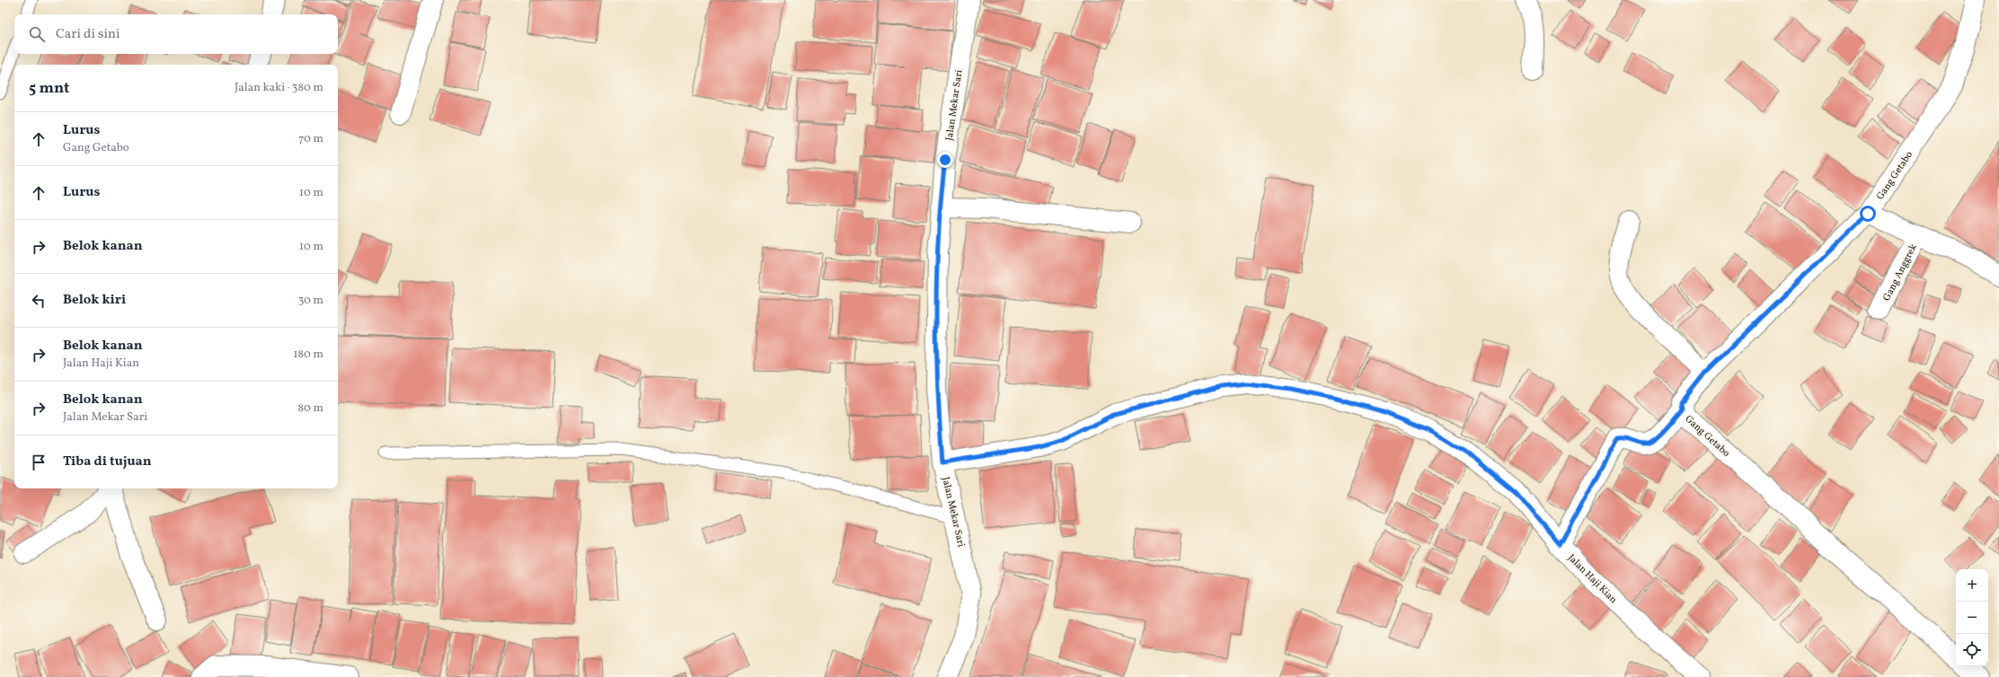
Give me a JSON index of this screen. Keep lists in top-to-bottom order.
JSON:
{
  "streets": {
    "street": [
      "Jalan Mekar Sari",
      "Gang Getabo",
      "Gang Anggrek",
      "Jalan Haji Kian"
    ]
  },
  "crossings": [
    ["Jalan Mekar Sari", "Jalan Haji Kian"]
  ],
  "page": {
    "search": "Cari di sini",
    "heading": ["5 mnt", "Jalan kaki · 380 m"],
    "list": [
      ["Lurus", "Gang Getabo", "70 m"],
      ["Lurus", "10 m"],
      ["Belok kanan", "10 m"],
      ["Belok kiri", "30 m"],
      ["Belok kanan", "Jalan Haji Kian", "180 m"],
      ["Belok kanan", "Jalan Mekar Sari", "80 m"],
      "Tiba di tujuan"
    ],
    "map_buttons": ["+", "−"]
  }
}
